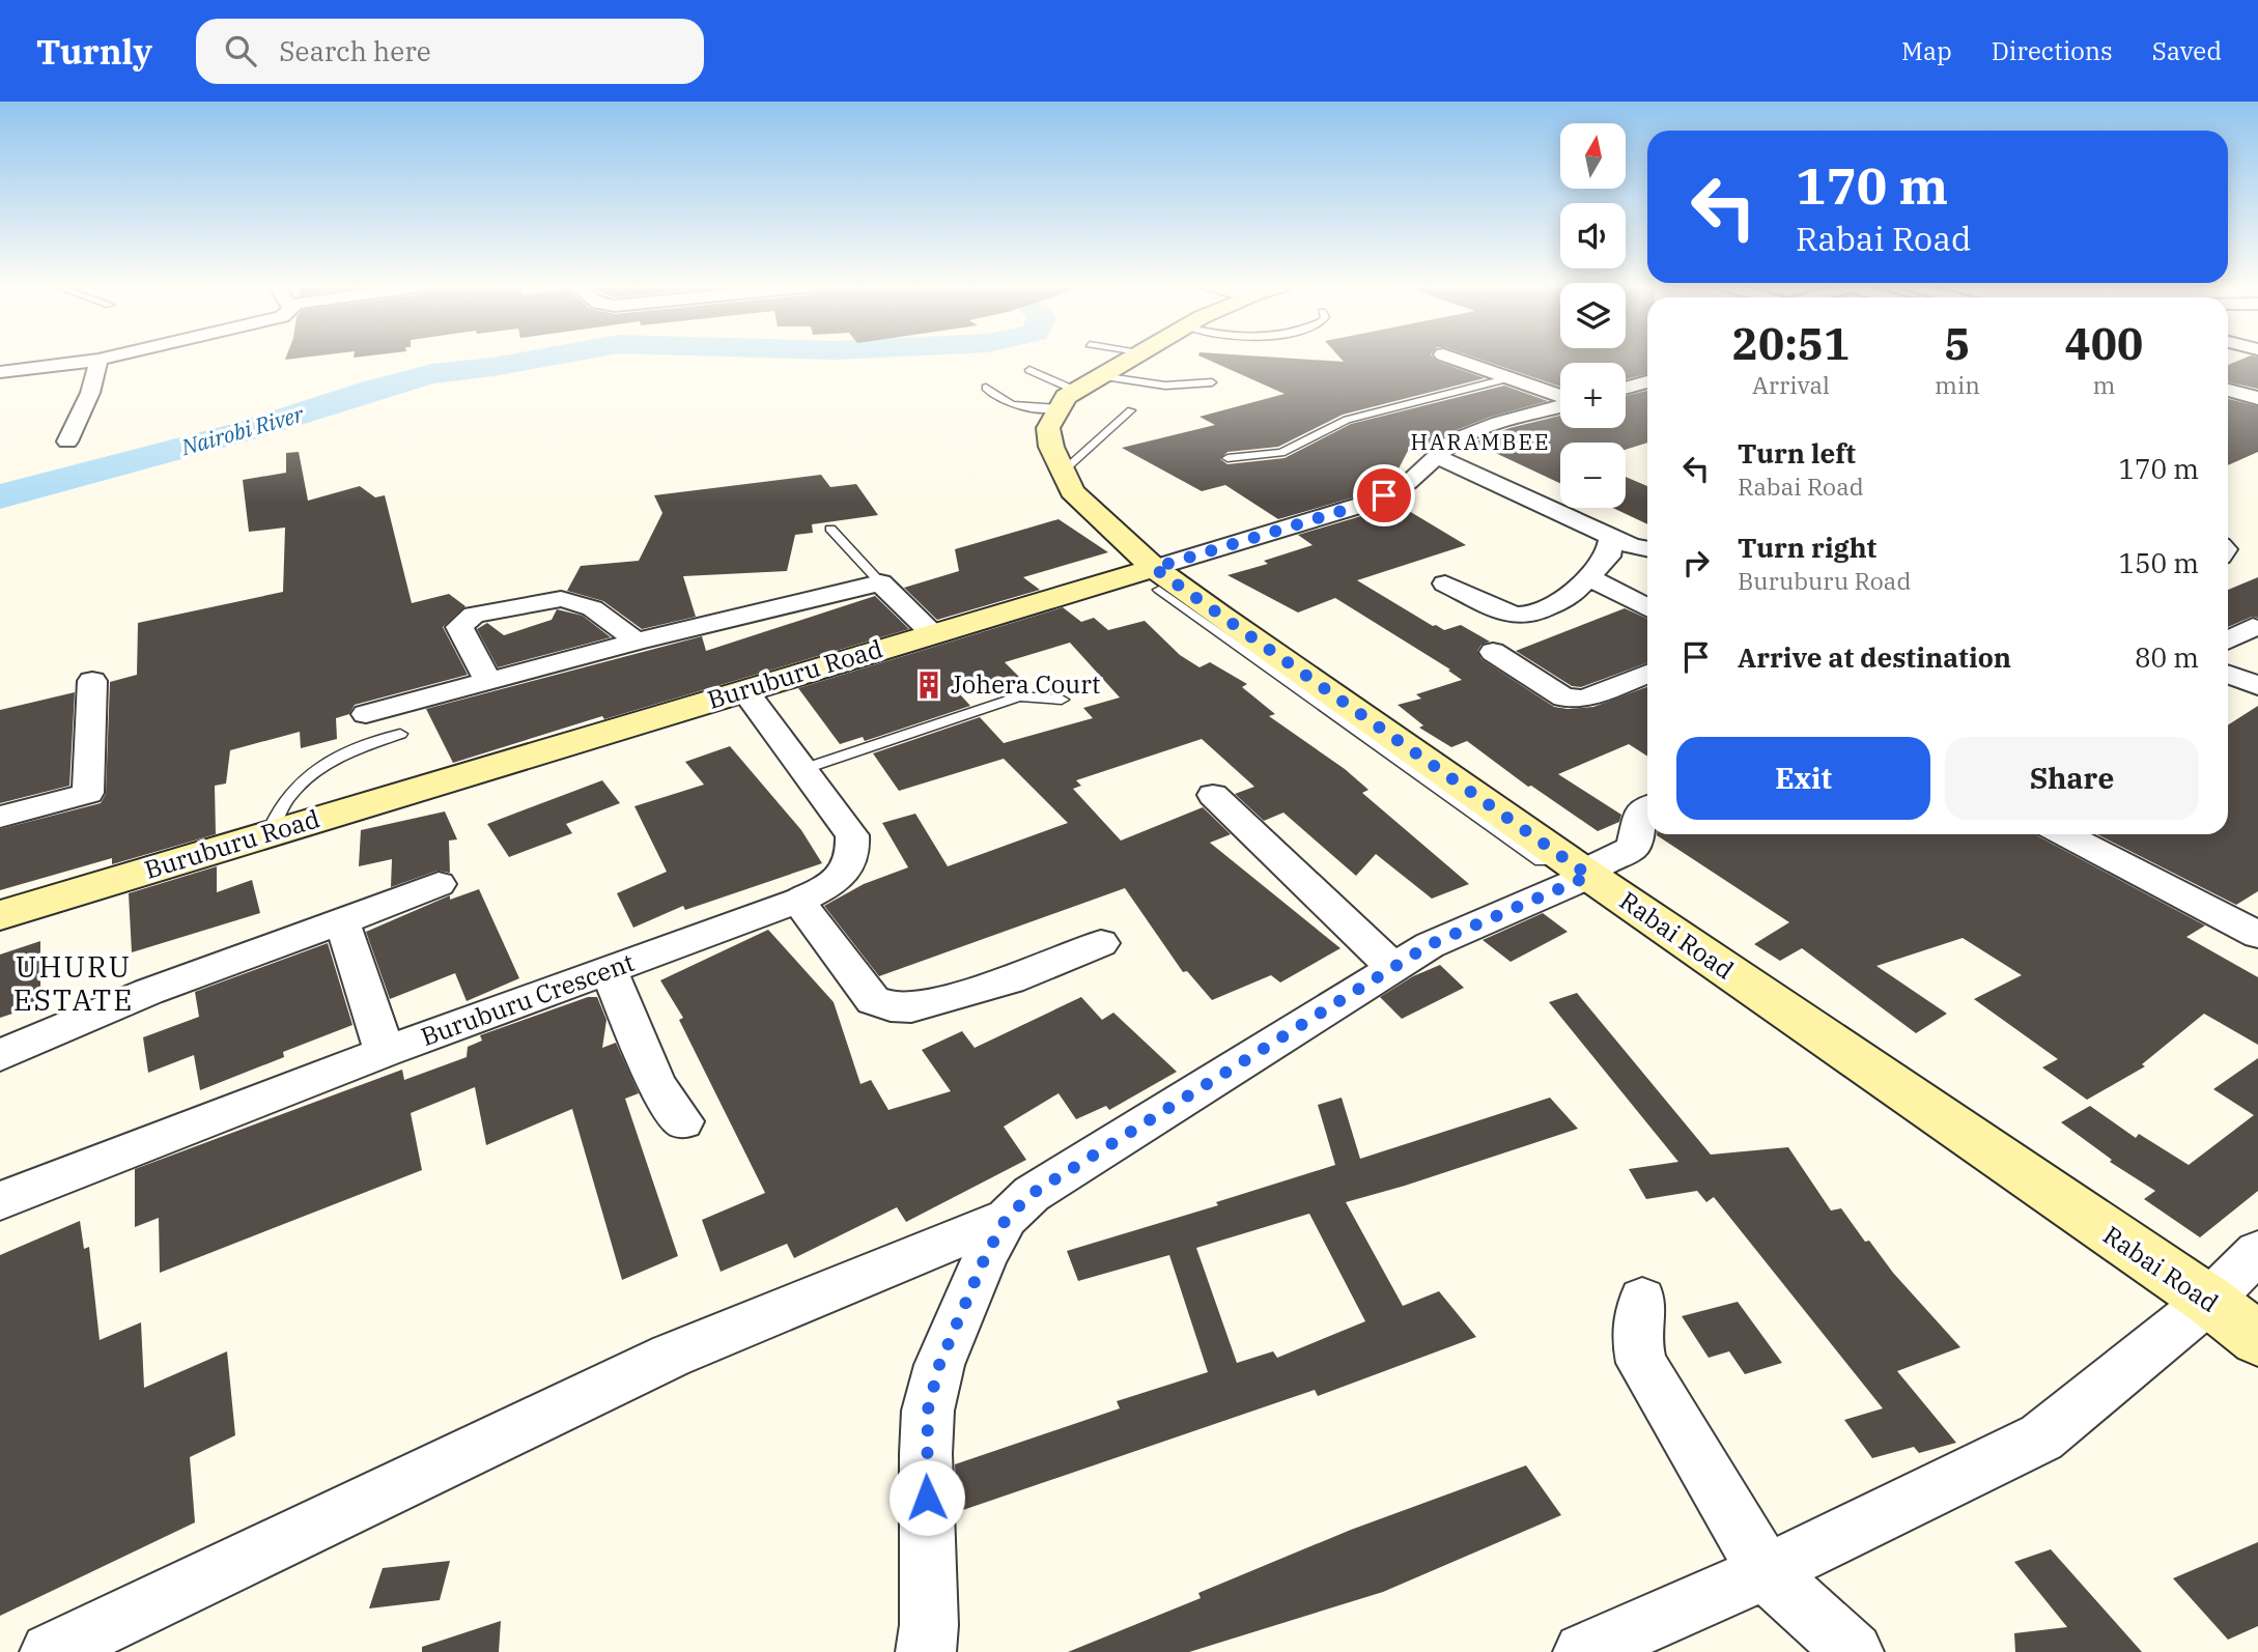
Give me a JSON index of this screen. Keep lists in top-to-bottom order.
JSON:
{
  "streets": {
    "main road": ["Buruburu Road", "Rabai Road"],
    "street": ["Buruburu Crescent"]
  },
  "crossings": [
    ["Buruburu Road", "Rabai Road"],
    ["Buruburu Road", "Buruburu Crescent"]
  ],
  "districts": ["HARAMBEE", "UHURU ESTATE"],
  "water": ["Nairobi River"],
  "places": {
    "building": ["Johera Court"]
  },
  "north": "top",
  "page": {
    "header": "Turnly",
    "search": "Search here",
    "nav": ["Map", "Directions", "Saved"],
    "map_buttons": ["+", "−"],
    "turn": ["170 m", "Rabai Road"],
    "eta": [
      "20:51",
      "Arrival",
      "5",
      "min",
      "400",
      "m"
    ],
    "list": [
      {
        "name": "Turn left",
        "note": "Rabai Road",
        "value": "170 m"
      },
      {
        "name": "Turn right",
        "note": "Buruburu Road",
        "value": "150 m"
      },
      {
        "name": "Arrive at destination",
        "value": "80 m"
      }
    ],
    "buttons": ["Exit", "Share"]
  }
}
